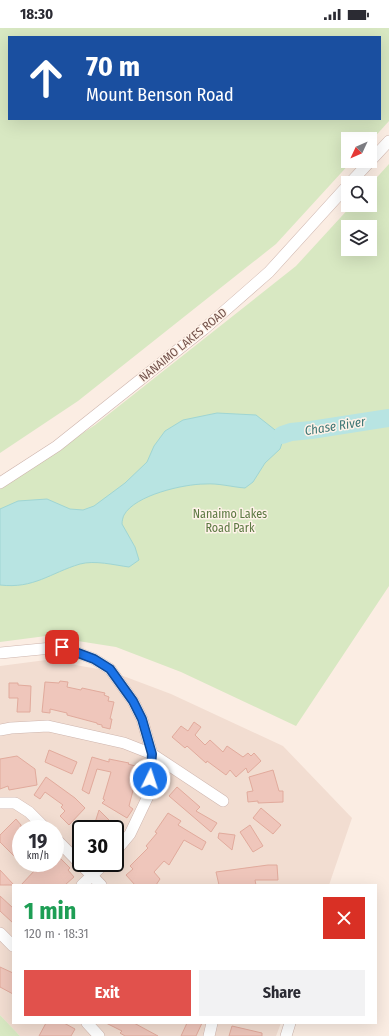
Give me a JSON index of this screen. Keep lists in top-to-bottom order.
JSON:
{
  "streets": {
    "street": ["NANAIMO LAKES ROAD"]
  },
  "water": ["Chase River"],
  "parks": ["Nanaimo Lakes Road Park"],
  "north": "bottom left",
  "page": {
    "status": "18:30",
    "turn": ["70 m", "Mount Benson Road"],
    "speed": "19 km/h",
    "limit": "30",
    "heading": ["1 min", "120 m · 18:31"],
    "buttons": ["Exit", "Share"]
  }
}
